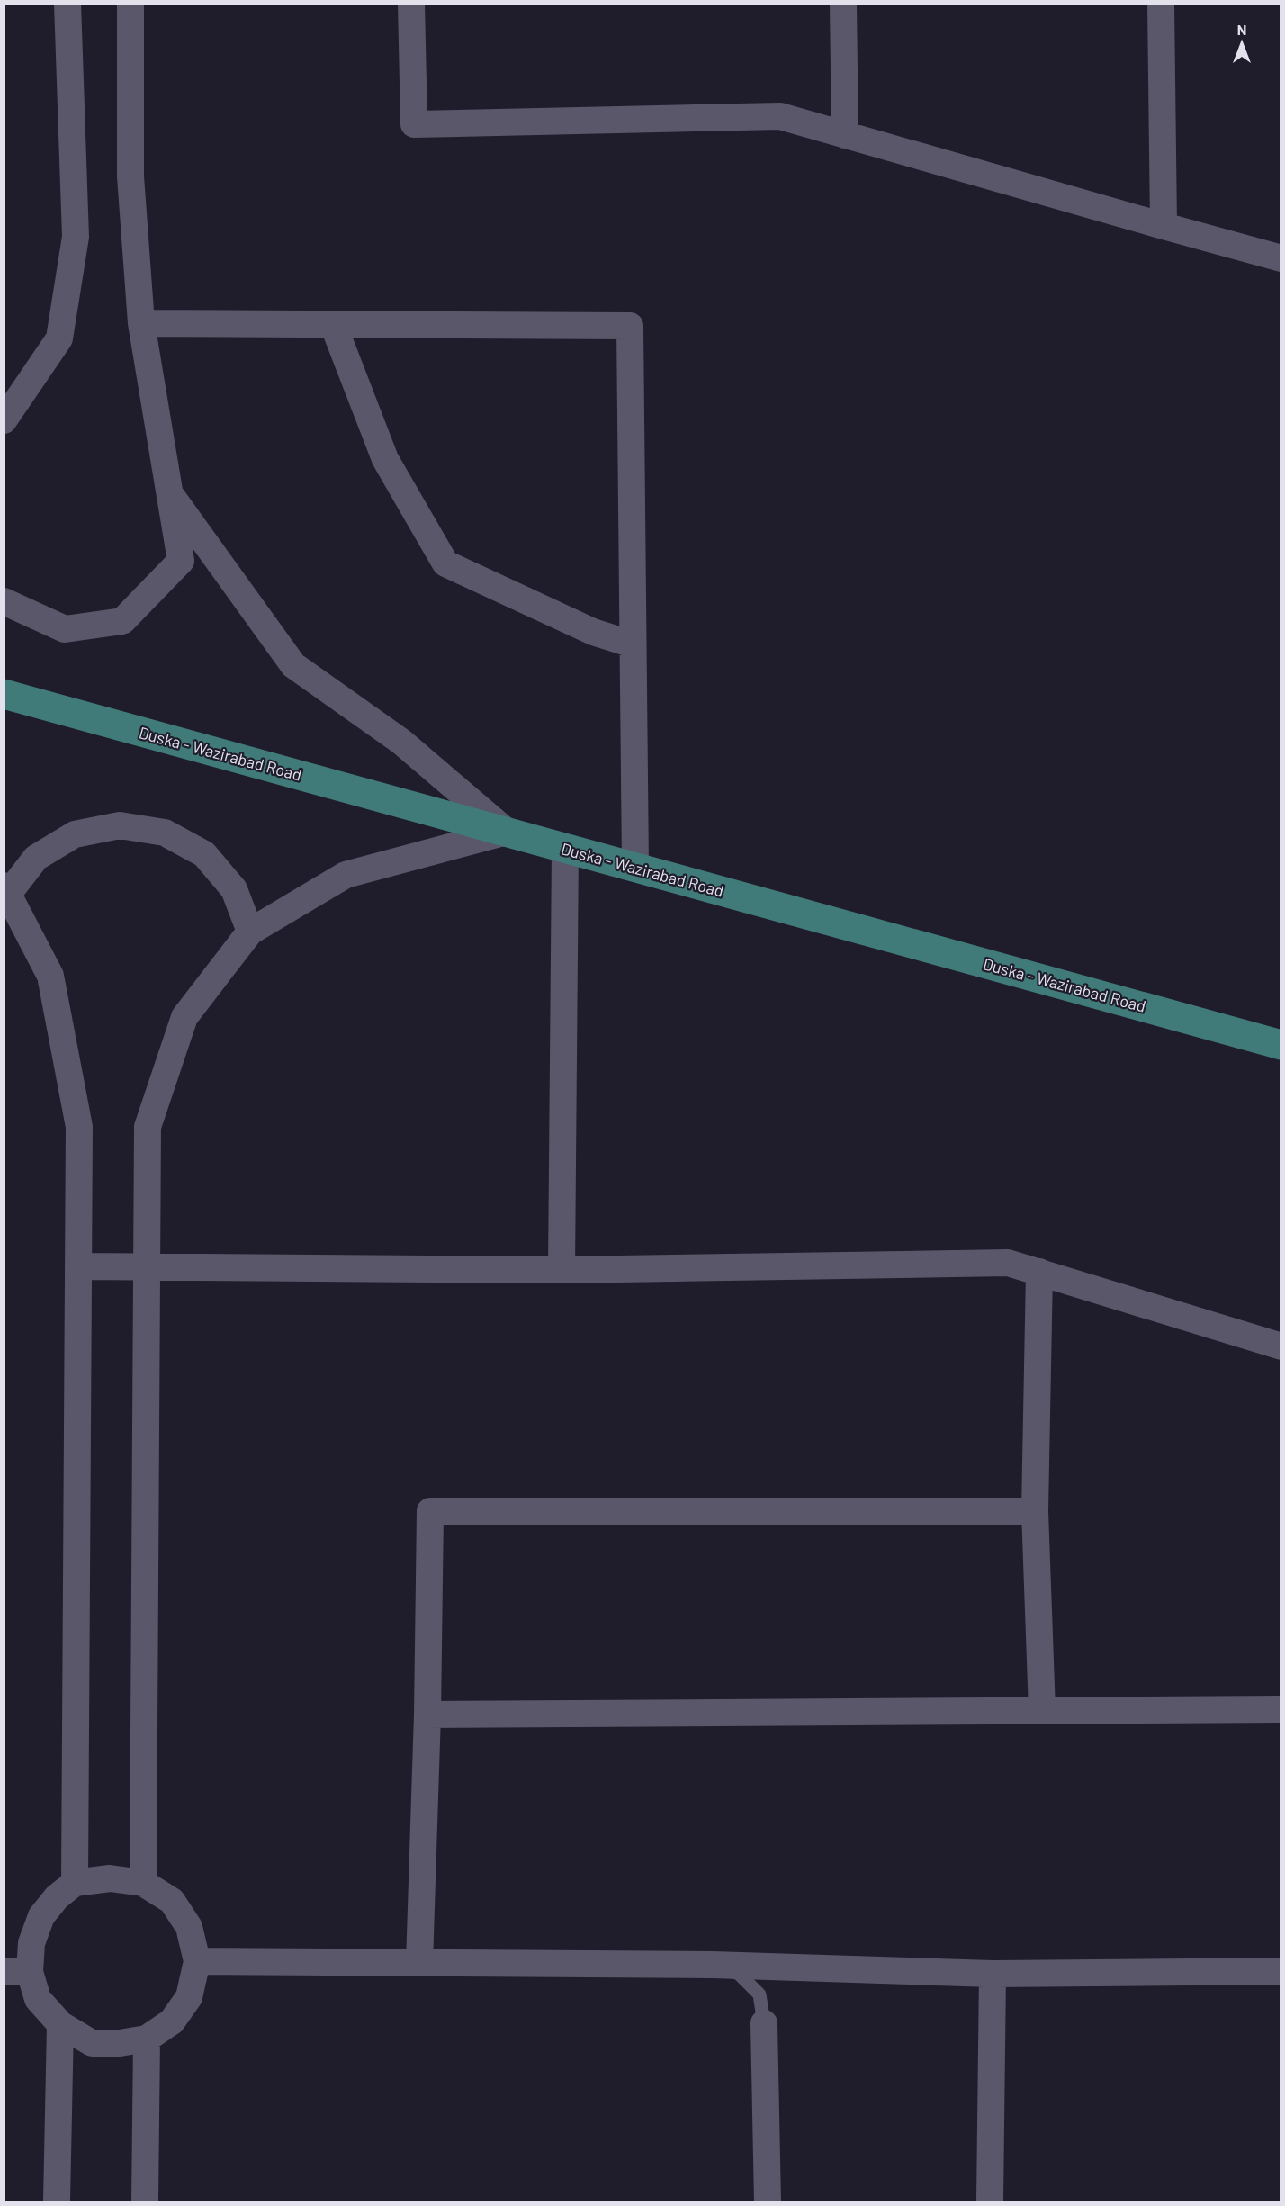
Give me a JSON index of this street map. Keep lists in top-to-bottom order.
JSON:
{
  "streets": {
    "main road": ["Duska - Wazirabad Road"]
  },
  "north": "top"
}
